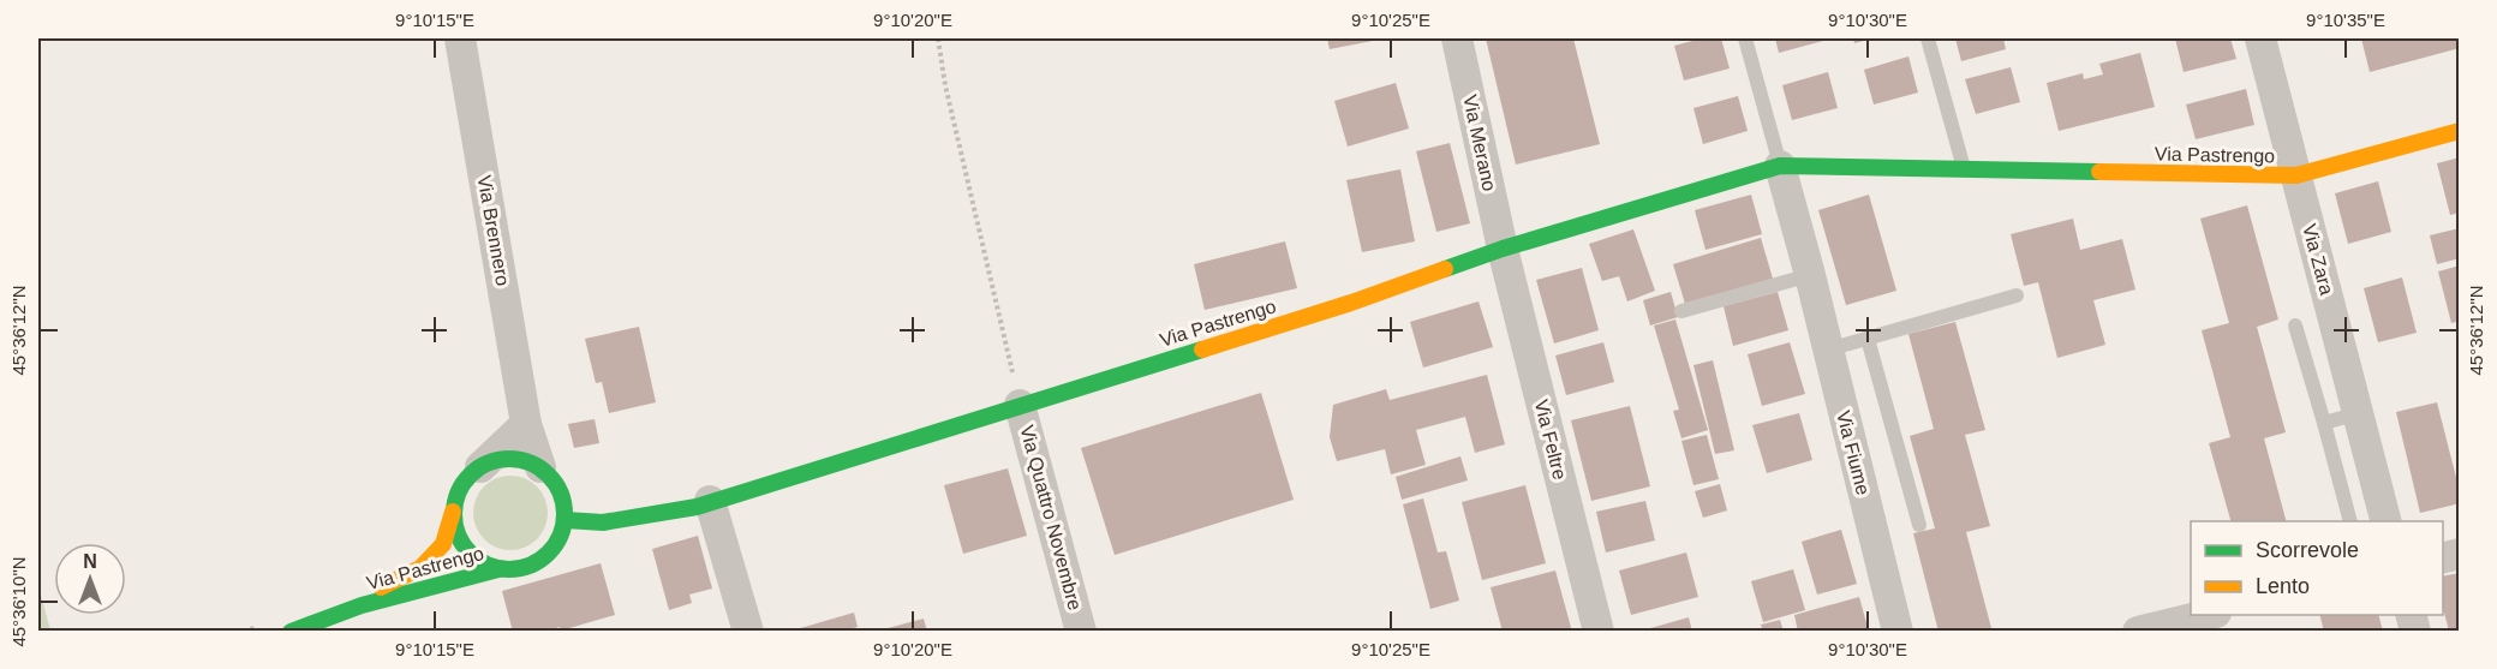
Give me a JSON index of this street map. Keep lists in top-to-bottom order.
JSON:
{
  "streets": {
    "street": [
      "Via Merano",
      "Via Pastrengo",
      "Via Brennero",
      "Via Zara",
      "Via Feltre",
      "Via Fiume",
      "Via Quattro Novembre"
    ]
  },
  "crossings": [
    ["Via Merano", "Via Pastrengo"],
    ["Via Merano", "Via Feltre"],
    ["Via Pastrengo", "Via Brennero"],
    ["Via Pastrengo", "Via Zara"],
    ["Via Pastrengo", "Via Feltre"],
    ["Via Pastrengo", "Via Fiume"],
    ["Via Pastrengo", "Via Quattro Novembre"]
  ],
  "legend": ["Scorrevole", "Lento"],
  "north": "top",
  "coordinates": [
    "9°10'15\"E",
    "9°10'20\"E",
    "9°10'25\"E",
    "9°10'30\"E",
    "9°10'35\"E",
    "45°36'12\"N",
    "45°36'10\"N"
  ]
}
